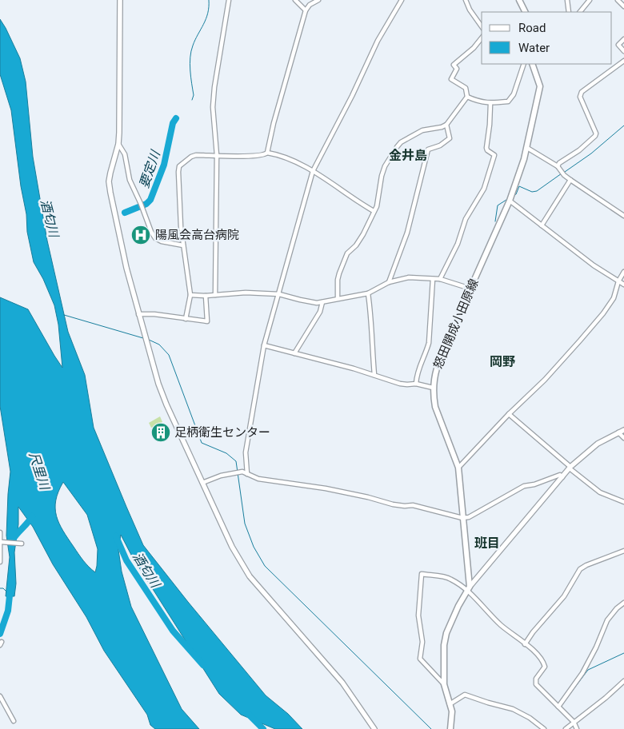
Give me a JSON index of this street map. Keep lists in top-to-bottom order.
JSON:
{
  "streets": {
    "main road": ["怒田開成小田原線"]
  },
  "districts": ["金井島", "岡野", "班目"],
  "water": ["要定川", "酒匂川", "尺里川"],
  "places": {
    "hospital": ["陽風会高台病院"],
    "building": ["足柄衛生センター"]
  },
  "legend": ["Road", "Water"]
}
